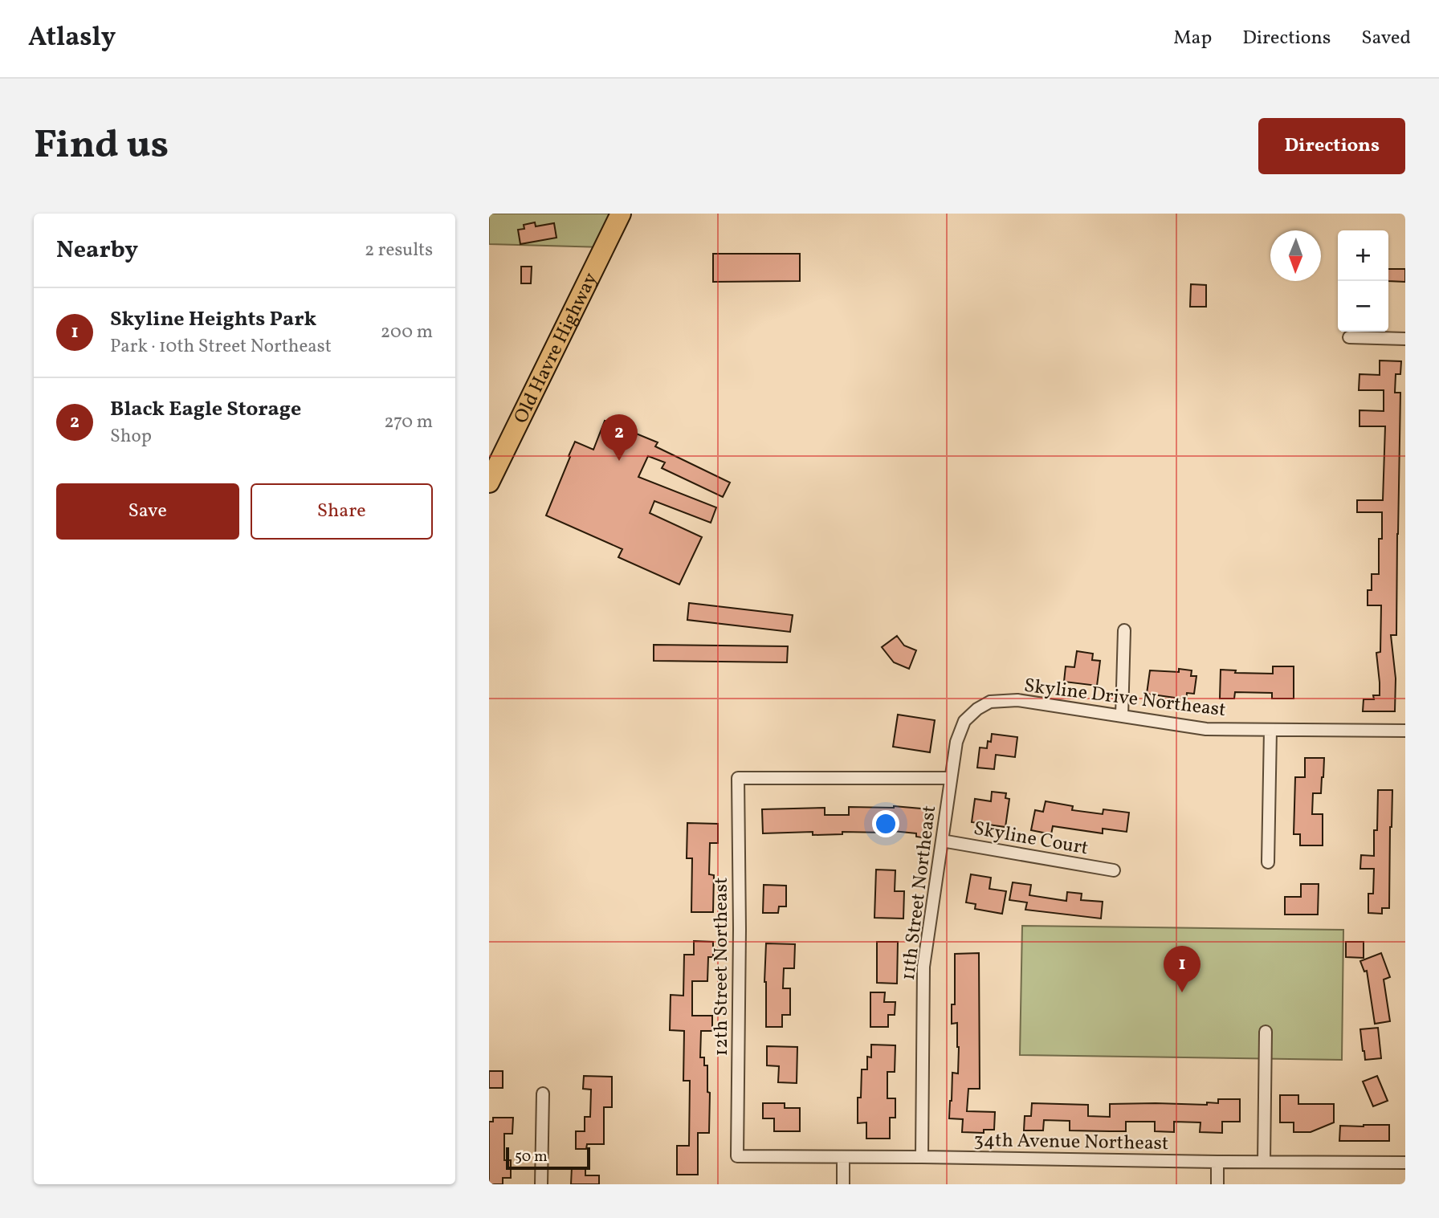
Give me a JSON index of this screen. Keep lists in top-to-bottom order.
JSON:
{
  "streets": {
    "highway": ["Old Havre Highway"],
    "street": [
      "Skyline Drive Northeast",
      "Skyline Court",
      "11th Street Northeast",
      "12th Street Northeast",
      "34th Avenue Northeast"
    ]
  },
  "crossings": [
    ["Skyline Drive Northeast", "11th Street Northeast"],
    ["Skyline Court", "11th Street Northeast"],
    ["11th Street Northeast", "12th Street Northeast"],
    ["11th Street Northeast", "34th Avenue Northeast"],
    ["12th Street Northeast", "34th Avenue Northeast"]
  ],
  "scale_bar": "50 m",
  "north": "bottom",
  "page": {
    "header": "Atlasly",
    "nav": ["Map", "Directions", "Saved"],
    "buttons": [
      "Directions",
      ["Save", "Share"]
    ],
    "title": "Find us",
    "heading": ["Nearby", "2 results"],
    "map_buttons": ["+", "−"],
    "list": [
      {
        "mark": "1",
        "name": "Skyline Heights Park",
        "note": "Park · 10th Street Northeast",
        "value": "200 m"
      },
      {
        "mark": "2",
        "name": "Black Eagle Storage",
        "note": "Shop",
        "value": "270 m"
      }
    ],
    "pins": ["2", "1"],
    "scale": "50 m"
  }
}
